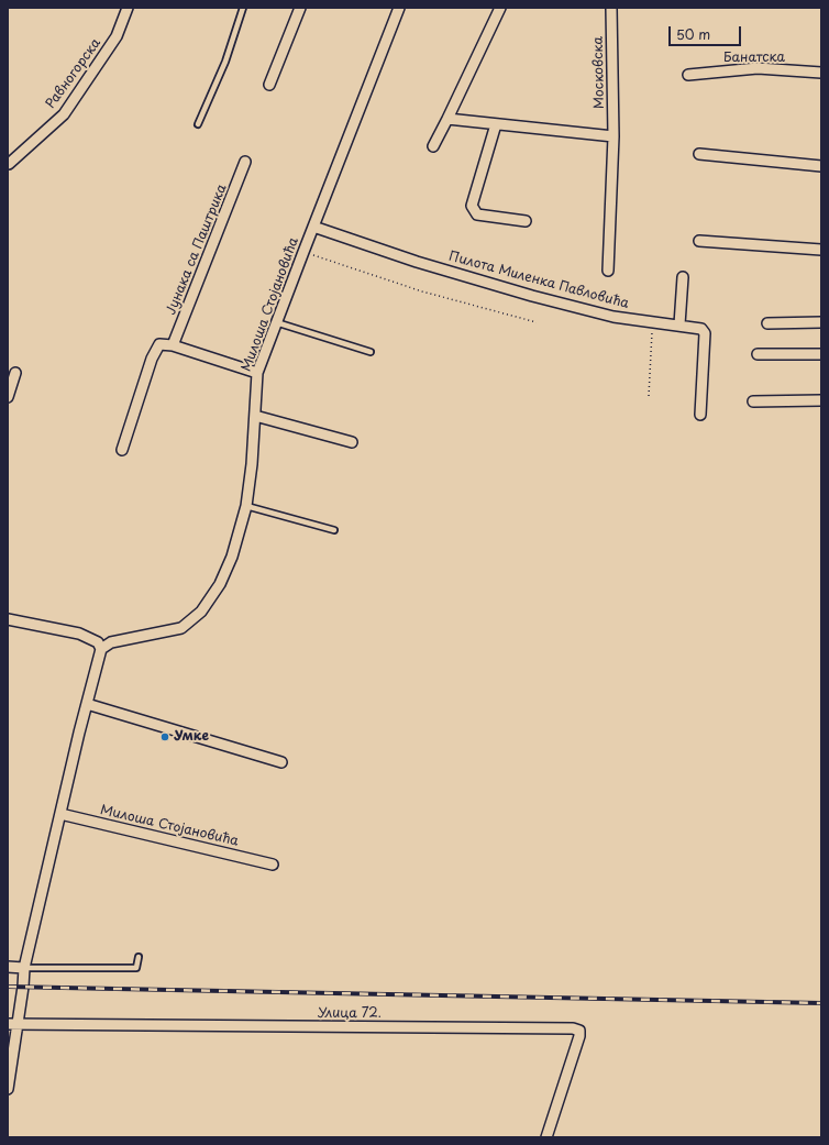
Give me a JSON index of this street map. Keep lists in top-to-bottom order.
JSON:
{
  "streets": {
    "street": [
      "Банатска",
      "Московска",
      "Равногорска",
      "Јунака са Паштрика",
      "Пилота Миленка Павловића",
      "Милоша Стојановића",
      "Улица 72."
    ]
  },
  "crossings": [
    ["Пилота Миленка Павловића", "Милоша Стојановића"]
  ],
  "places": ["Умке"],
  "scale_bar": "50 m"
}
